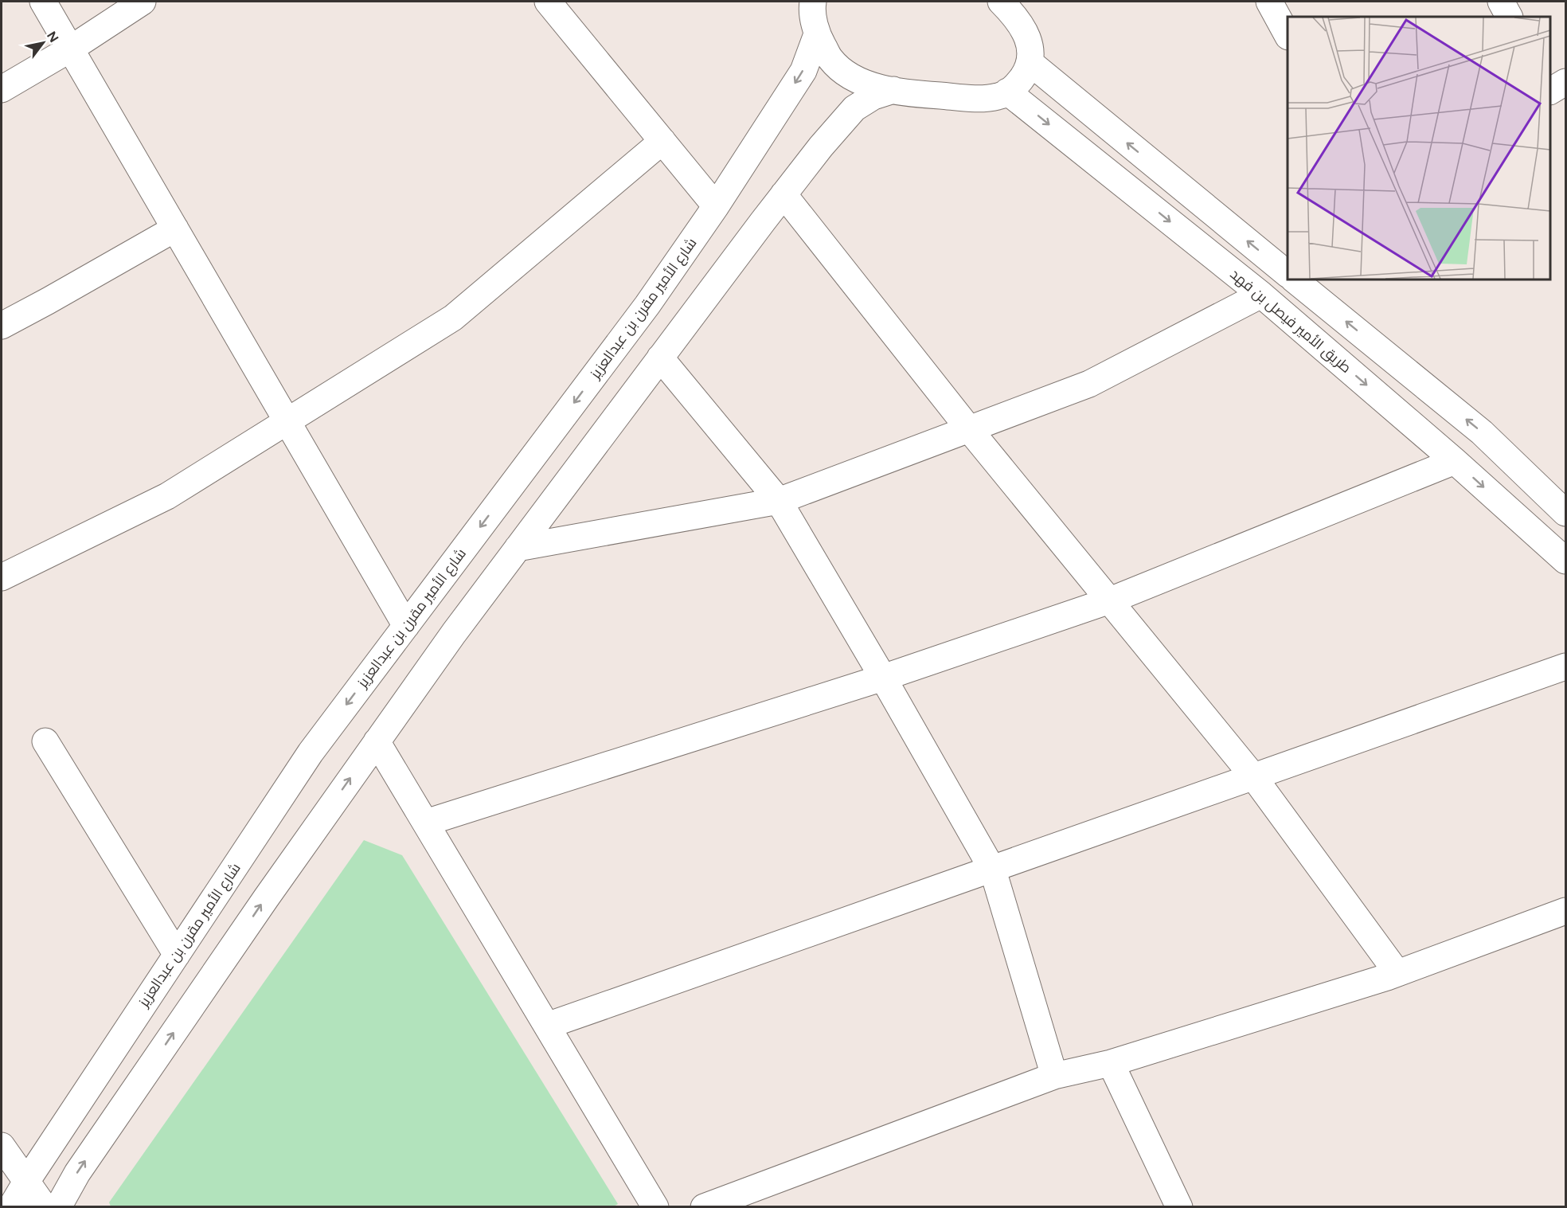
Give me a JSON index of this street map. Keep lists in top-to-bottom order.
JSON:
{
  "streets": {
    "street": ["شارع الأمير مقرن بن عبدالعزيز", "طريق الأمير فيصل بن فهد"]
  },
  "north": "top right"
}
